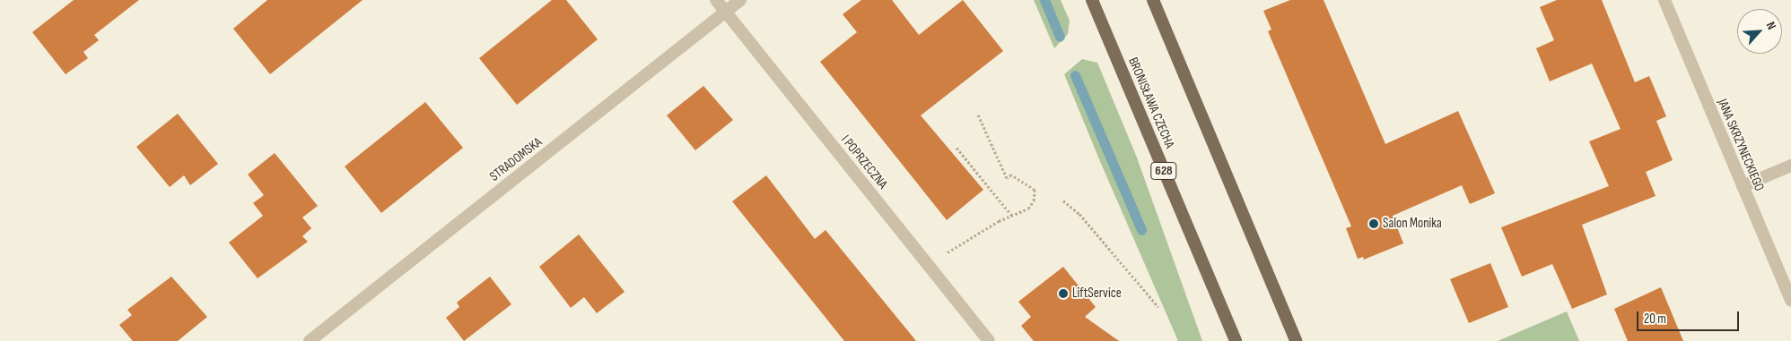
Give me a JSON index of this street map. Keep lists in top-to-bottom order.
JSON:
{
  "streets": {
    "main road": ["BRONISŁAWA CZECHA", "628"],
    "street": ["JANA SKRZYNECKIEGO", "STRADOMSKA", "I POPRZECZNA"]
  },
  "crossings": [
    ["STRADOMSKA", "I POPRZECZNA"]
  ],
  "places": ["Salon Monika", "LiftService"],
  "scale_bar": "20 m",
  "north": "top right"
}
